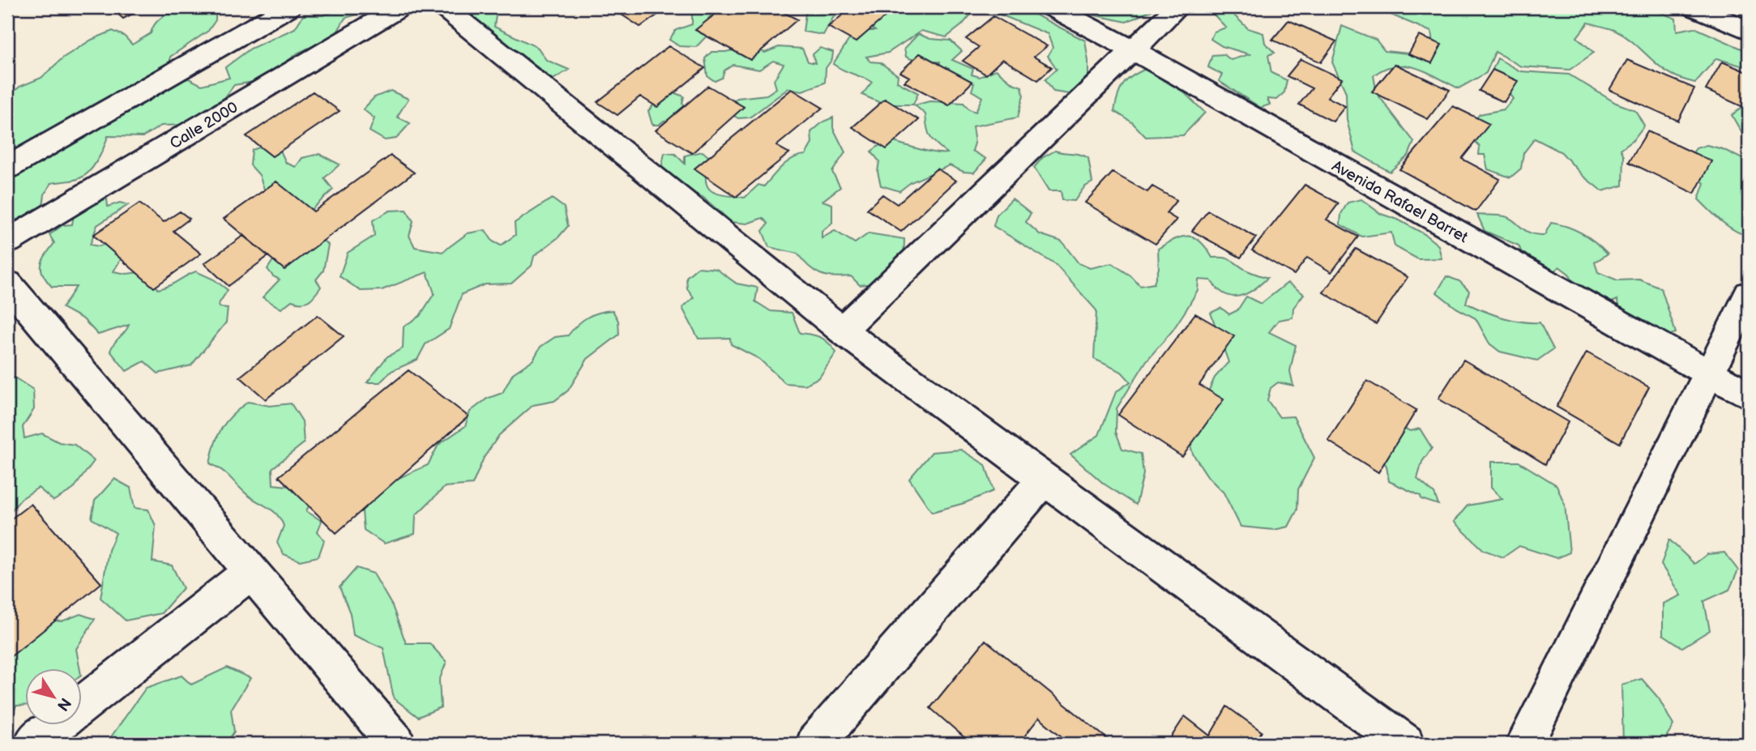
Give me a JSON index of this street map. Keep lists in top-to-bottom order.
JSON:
{
  "streets": {
    "street": ["Calle 2000", "Avenida Rafael Barret"]
  },
  "north": "bottom right"
}
